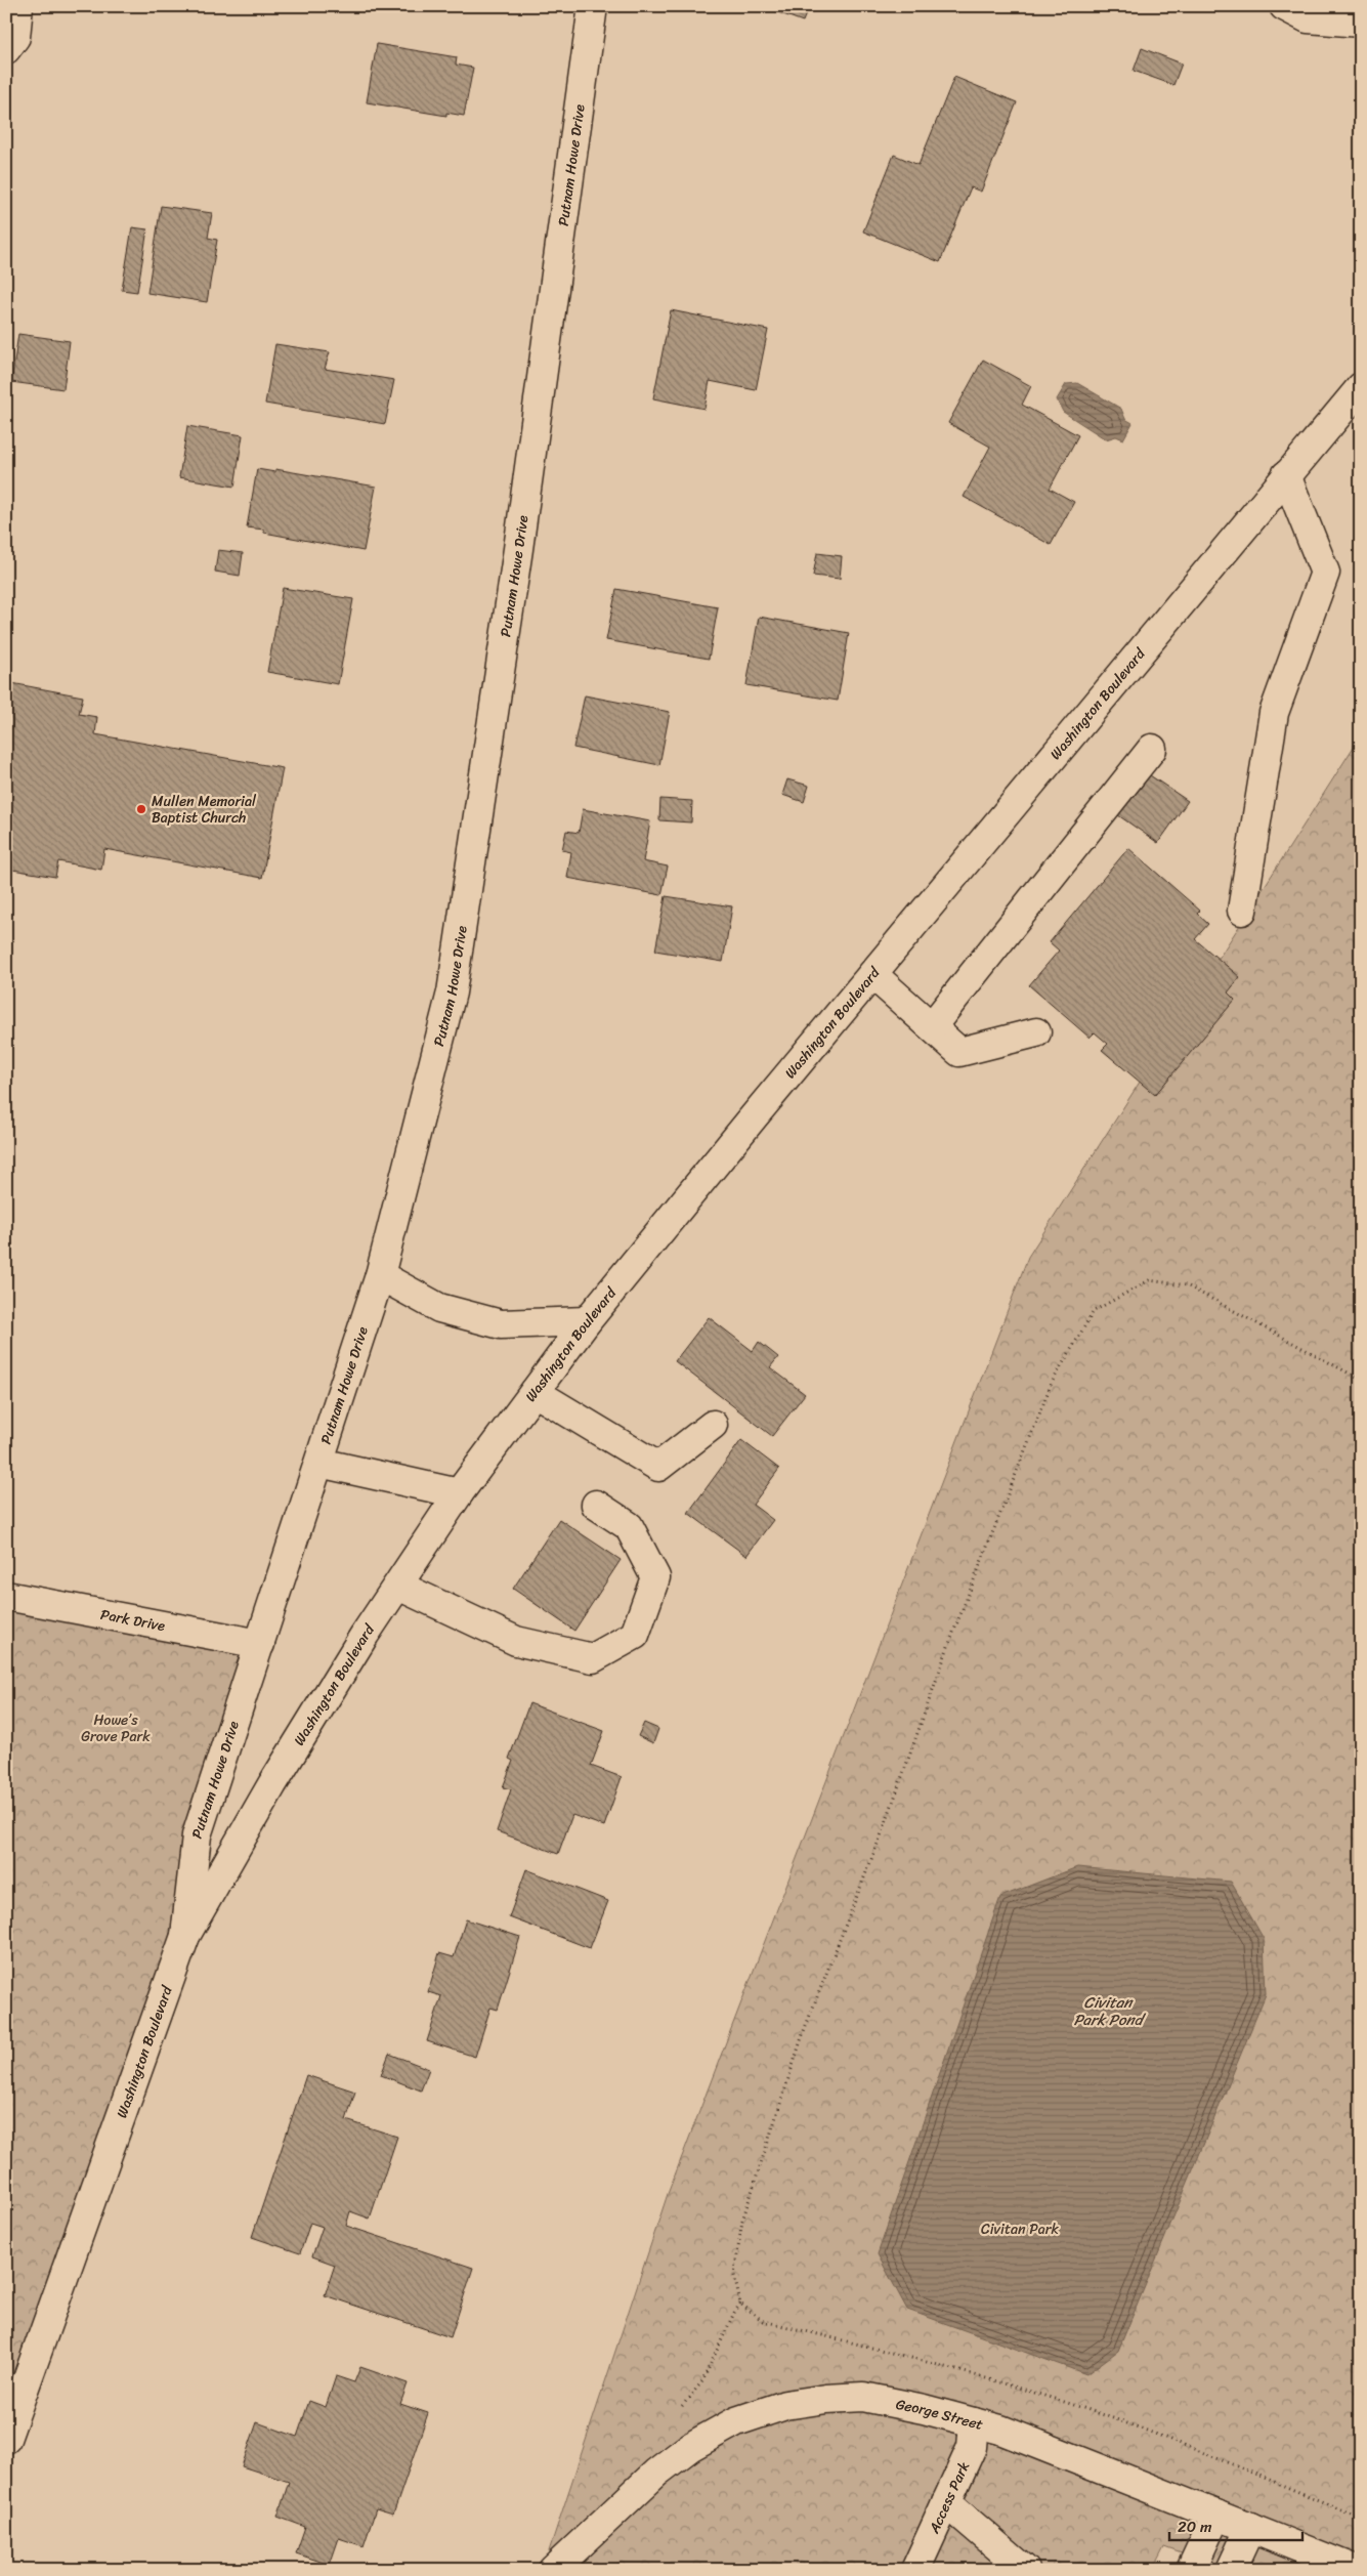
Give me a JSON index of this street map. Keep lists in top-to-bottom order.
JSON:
{
  "streets": {
    "street": [
      "Putnam Howe Drive",
      "Washington Boulevard",
      "Park Drive",
      "George Street",
      "Access Park"
    ]
  },
  "crossings": [
    ["Putnam Howe Drive", "Washington Boulevard"],
    ["Putnam Howe Drive", "Park Drive"],
    ["George Street", "Access Park"]
  ],
  "water": ["Civitan Park Pond"],
  "parks": ["Howe’s Grove Park", "Civitan Park"],
  "places": ["Mullen Memorial Baptist Church"],
  "scale_bar": "20 m"
}
